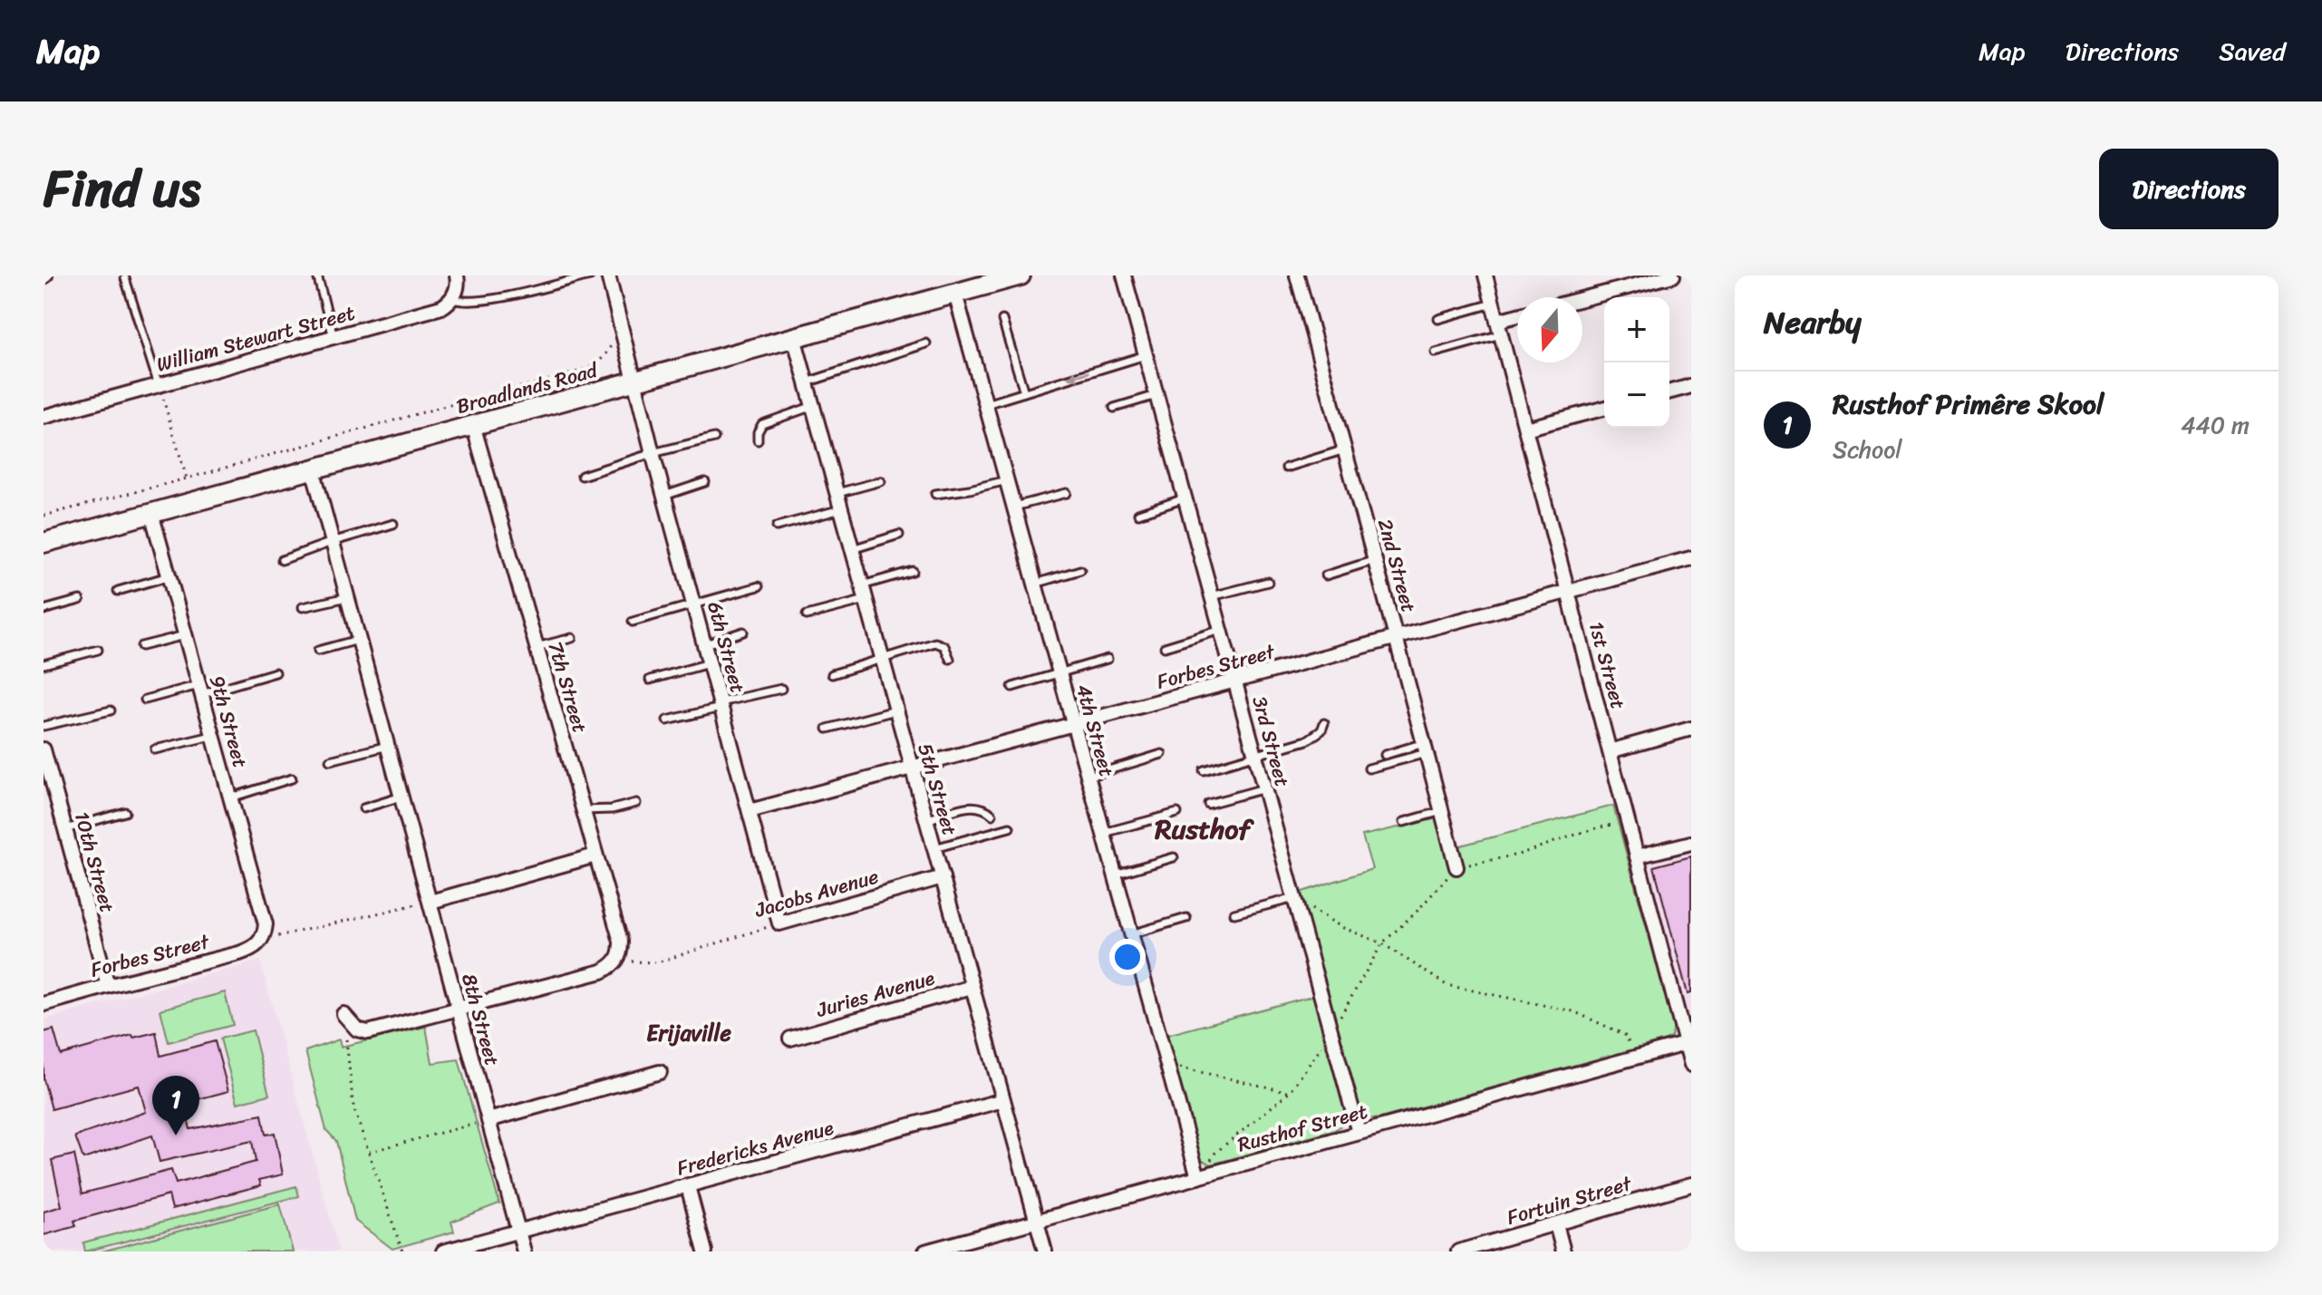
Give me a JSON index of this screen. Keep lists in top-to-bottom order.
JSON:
{
  "streets": {
    "main road": ["Broadlands Road"],
    "street": [
      "William Stewart Street",
      "2nd Street",
      "6th Street",
      "1st Street",
      "Forbes Street",
      "7th Street",
      "9th Street",
      "4th Street",
      "3rd Street",
      "5th Street",
      "10th Street",
      "Jacobs Avenue",
      "Juries Avenue",
      "8th Street",
      "Rusthof Street",
      "Fredericks Avenue",
      "Fortuin Street"
    ]
  },
  "crossings": [
    ["Broadlands Road", "6th Street"],
    ["Broadlands Road", "7th Street"],
    ["Broadlands Road", "9th Street"],
    ["Broadlands Road", "4th Street"],
    ["Broadlands Road", "5th Street"],
    ["Broadlands Road", "8th Street"],
    ["2nd Street", "Forbes Street"],
    ["6th Street", "Forbes Street"],
    ["6th Street", "Jacobs Avenue"],
    ["1st Street", "Forbes Street"],
    ["1st Street", "Rusthof Street"],
    ["Forbes Street", "9th Street"],
    ["Forbes Street", "4th Street"],
    ["Forbes Street", "3rd Street"],
    ["Forbes Street", "5th Street"],
    ["Forbes Street", "10th Street"],
    ["7th Street", "Jacobs Avenue"],
    ["4th Street", "Rusthof Street"],
    ["3rd Street", "Rusthof Street"],
    ["5th Street", "Jacobs Avenue"],
    ["5th Street", "Juries Avenue"],
    ["5th Street", "Rusthof Street"],
    ["5th Street", "Fredericks Avenue"],
    ["8th Street", "Fredericks Avenue"]
  ],
  "districts": ["Rusthof", "Erijaville"],
  "north": "bottom",
  "page": {
    "header": "Map",
    "nav": ["Map", "Directions", "Saved"],
    "title": "Find us",
    "buttons": "Directions",
    "heading": "Nearby",
    "map_buttons": ["+", "−"],
    "list": [
      {
        "mark": "1",
        "name": "Rusthof Primêre Skool",
        "note": "School",
        "value": "440 m"
      }
    ],
    "pins": "1"
  }
}
